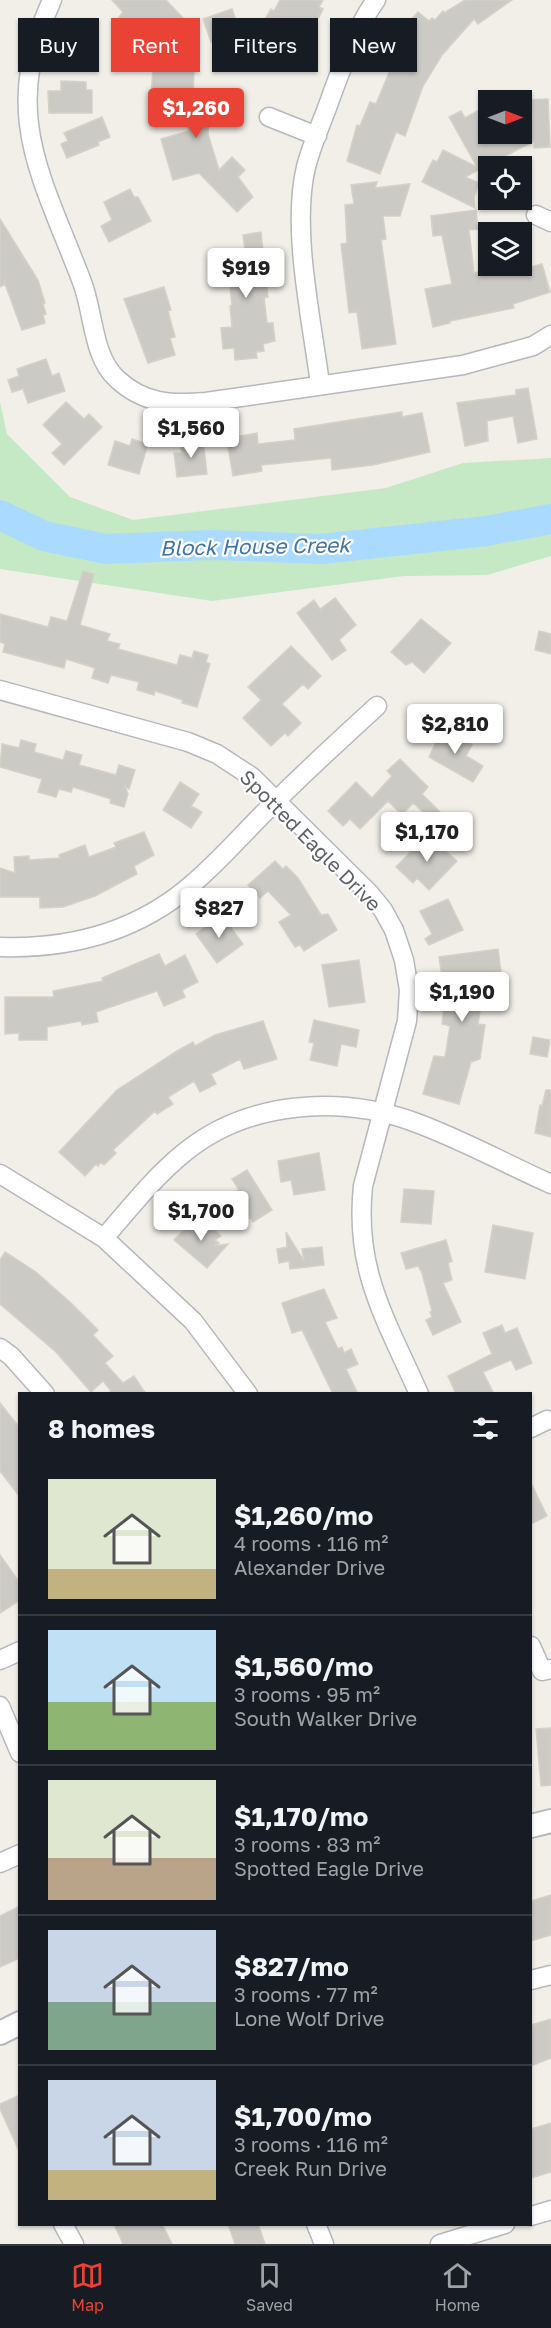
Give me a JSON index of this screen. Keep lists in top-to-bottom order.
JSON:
{
  "streets": {
    "street": ["Spotted Eagle Drive"]
  },
  "water": ["Block House Creek"],
  "north": "right",
  "page": {
    "chip": [
      "Buy",
      "Rent",
      "Filters",
      "New"
    ],
    "price": [
      "$1,260",
      "$919",
      "$1,560",
      "$2,810",
      "$1,170",
      "$827",
      "$1,190",
      "$1,700"
    ],
    "heading": "8 homes",
    "list": [
      {
        "name": "$1,260/mo",
        "note": "4 rooms · 116 m² · Alexander Drive"
      },
      {
        "name": "$1,560/mo",
        "note": "3 rooms · 95 m² · South Walker Drive"
      },
      {
        "name": "$1,170/mo",
        "note": "3 rooms · 83 m² · Spotted Eagle Drive"
      },
      {
        "name": "$827/mo",
        "note": "3 rooms · 77 m² · Lone Wolf Drive"
      },
      {
        "name": "$1,700/mo",
        "note": "3 rooms · 116 m² · Creek Run Drive"
      }
    ],
    "tabs": ["Map", "Saved", "Home"]
  }
}
